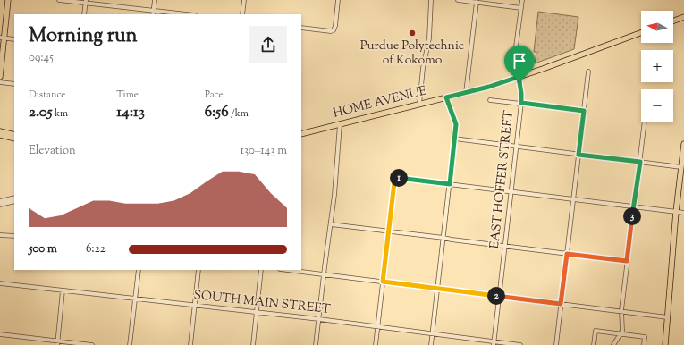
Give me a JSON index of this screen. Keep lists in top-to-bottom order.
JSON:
{
  "streets": {
    "main road": ["HOME AVENUE"],
    "street": ["EAST HOFFER STREET", "SOUTH MAIN STREET"]
  },
  "crossings": [
    ["HOME AVENUE", "EAST HOFFER STREET"],
    ["EAST HOFFER STREET", "SOUTH MAIN STREET"]
  ],
  "places": ["Purdue Polytechnic of Kokomo"],
  "north": "left",
  "page": {
    "map_buttons": ["+", "−"],
    "heading": ["Morning run", "09:45"],
    "stats": [
      ["Distance", "2.05 km"],
      ["Time", "14:13"],
      ["Pace", "6:56 /km"]
    ],
    "chart": ["Elevation", "130–143 m"],
    "pins": ["1", "3", "2"],
    "list": [
      {
        "name": "500 m",
        "note": "6:22"
      }
    ]
  }
}
